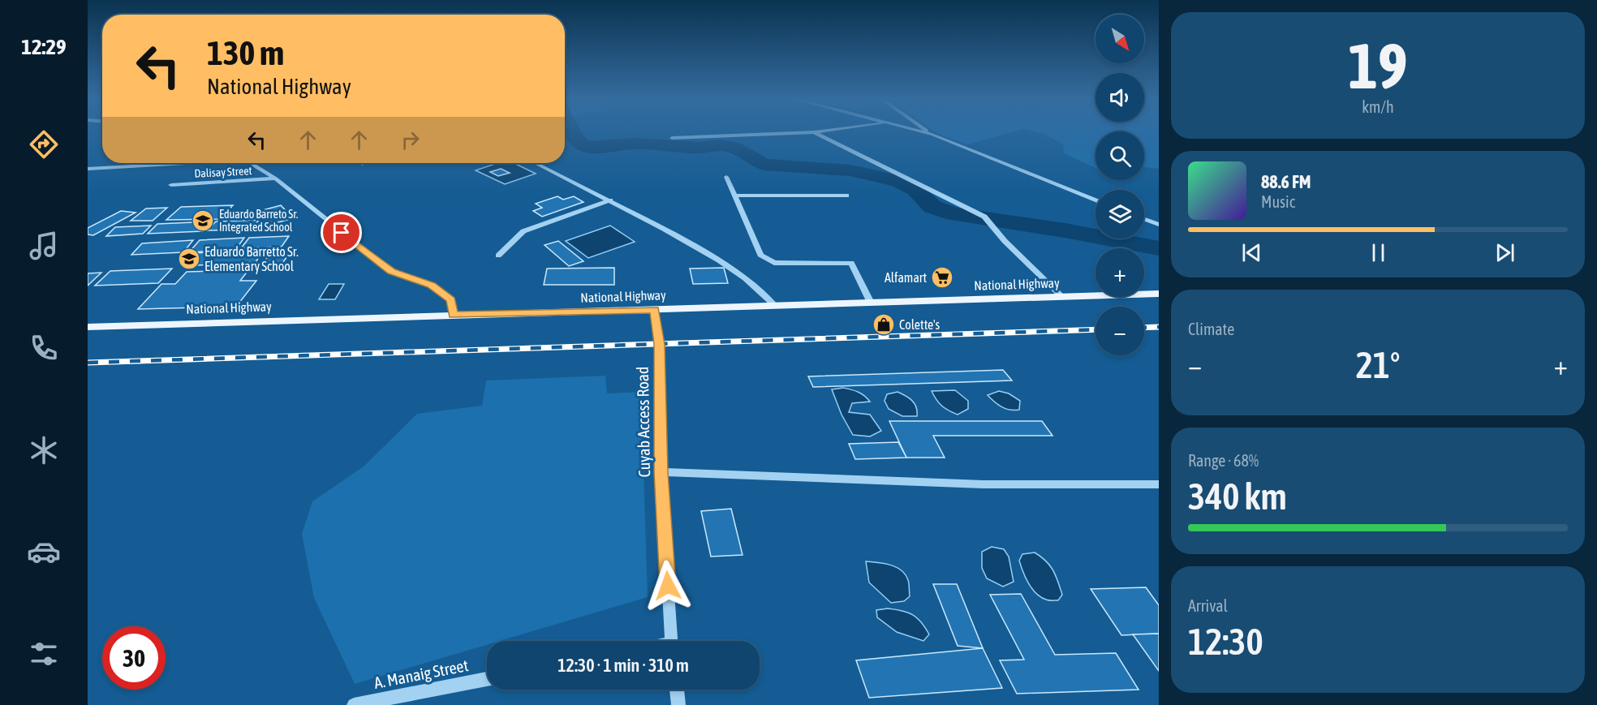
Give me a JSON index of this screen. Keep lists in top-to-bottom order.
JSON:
{
  "streets": {
    "main road": ["National Highway"],
    "street": ["Dalisay Street", "Cuyab Access Road", "A. Manaig Street"]
  },
  "crossings": [
    ["National Highway", "Cuyab Access Road"]
  ],
  "places": {
    "school or university": ["Eduardo Barreto Sr. Integrated School", "Eduardo Barretto Sr. Elementary School"],
    "supermarket": ["Alfamart"],
    "shop": ["Colette's"]
  },
  "north": "bottom right",
  "page": {
    "tabs": "12:29",
    "tile": [
      ["19", "km/h"],
      "Climate",
      ["Range · 68%", "340 km"],
      ["Arrival", "12:30"]
    ],
    "map_buttons": ["+", "−"],
    "turn": ["130 m", "National Highway"],
    "song": ["88.6 FM", "Music"],
    "heat": ["−", "21°", "+"],
    "limit": "30",
    "trip": "12:30 · 1 min · 310 m"
  }
}
